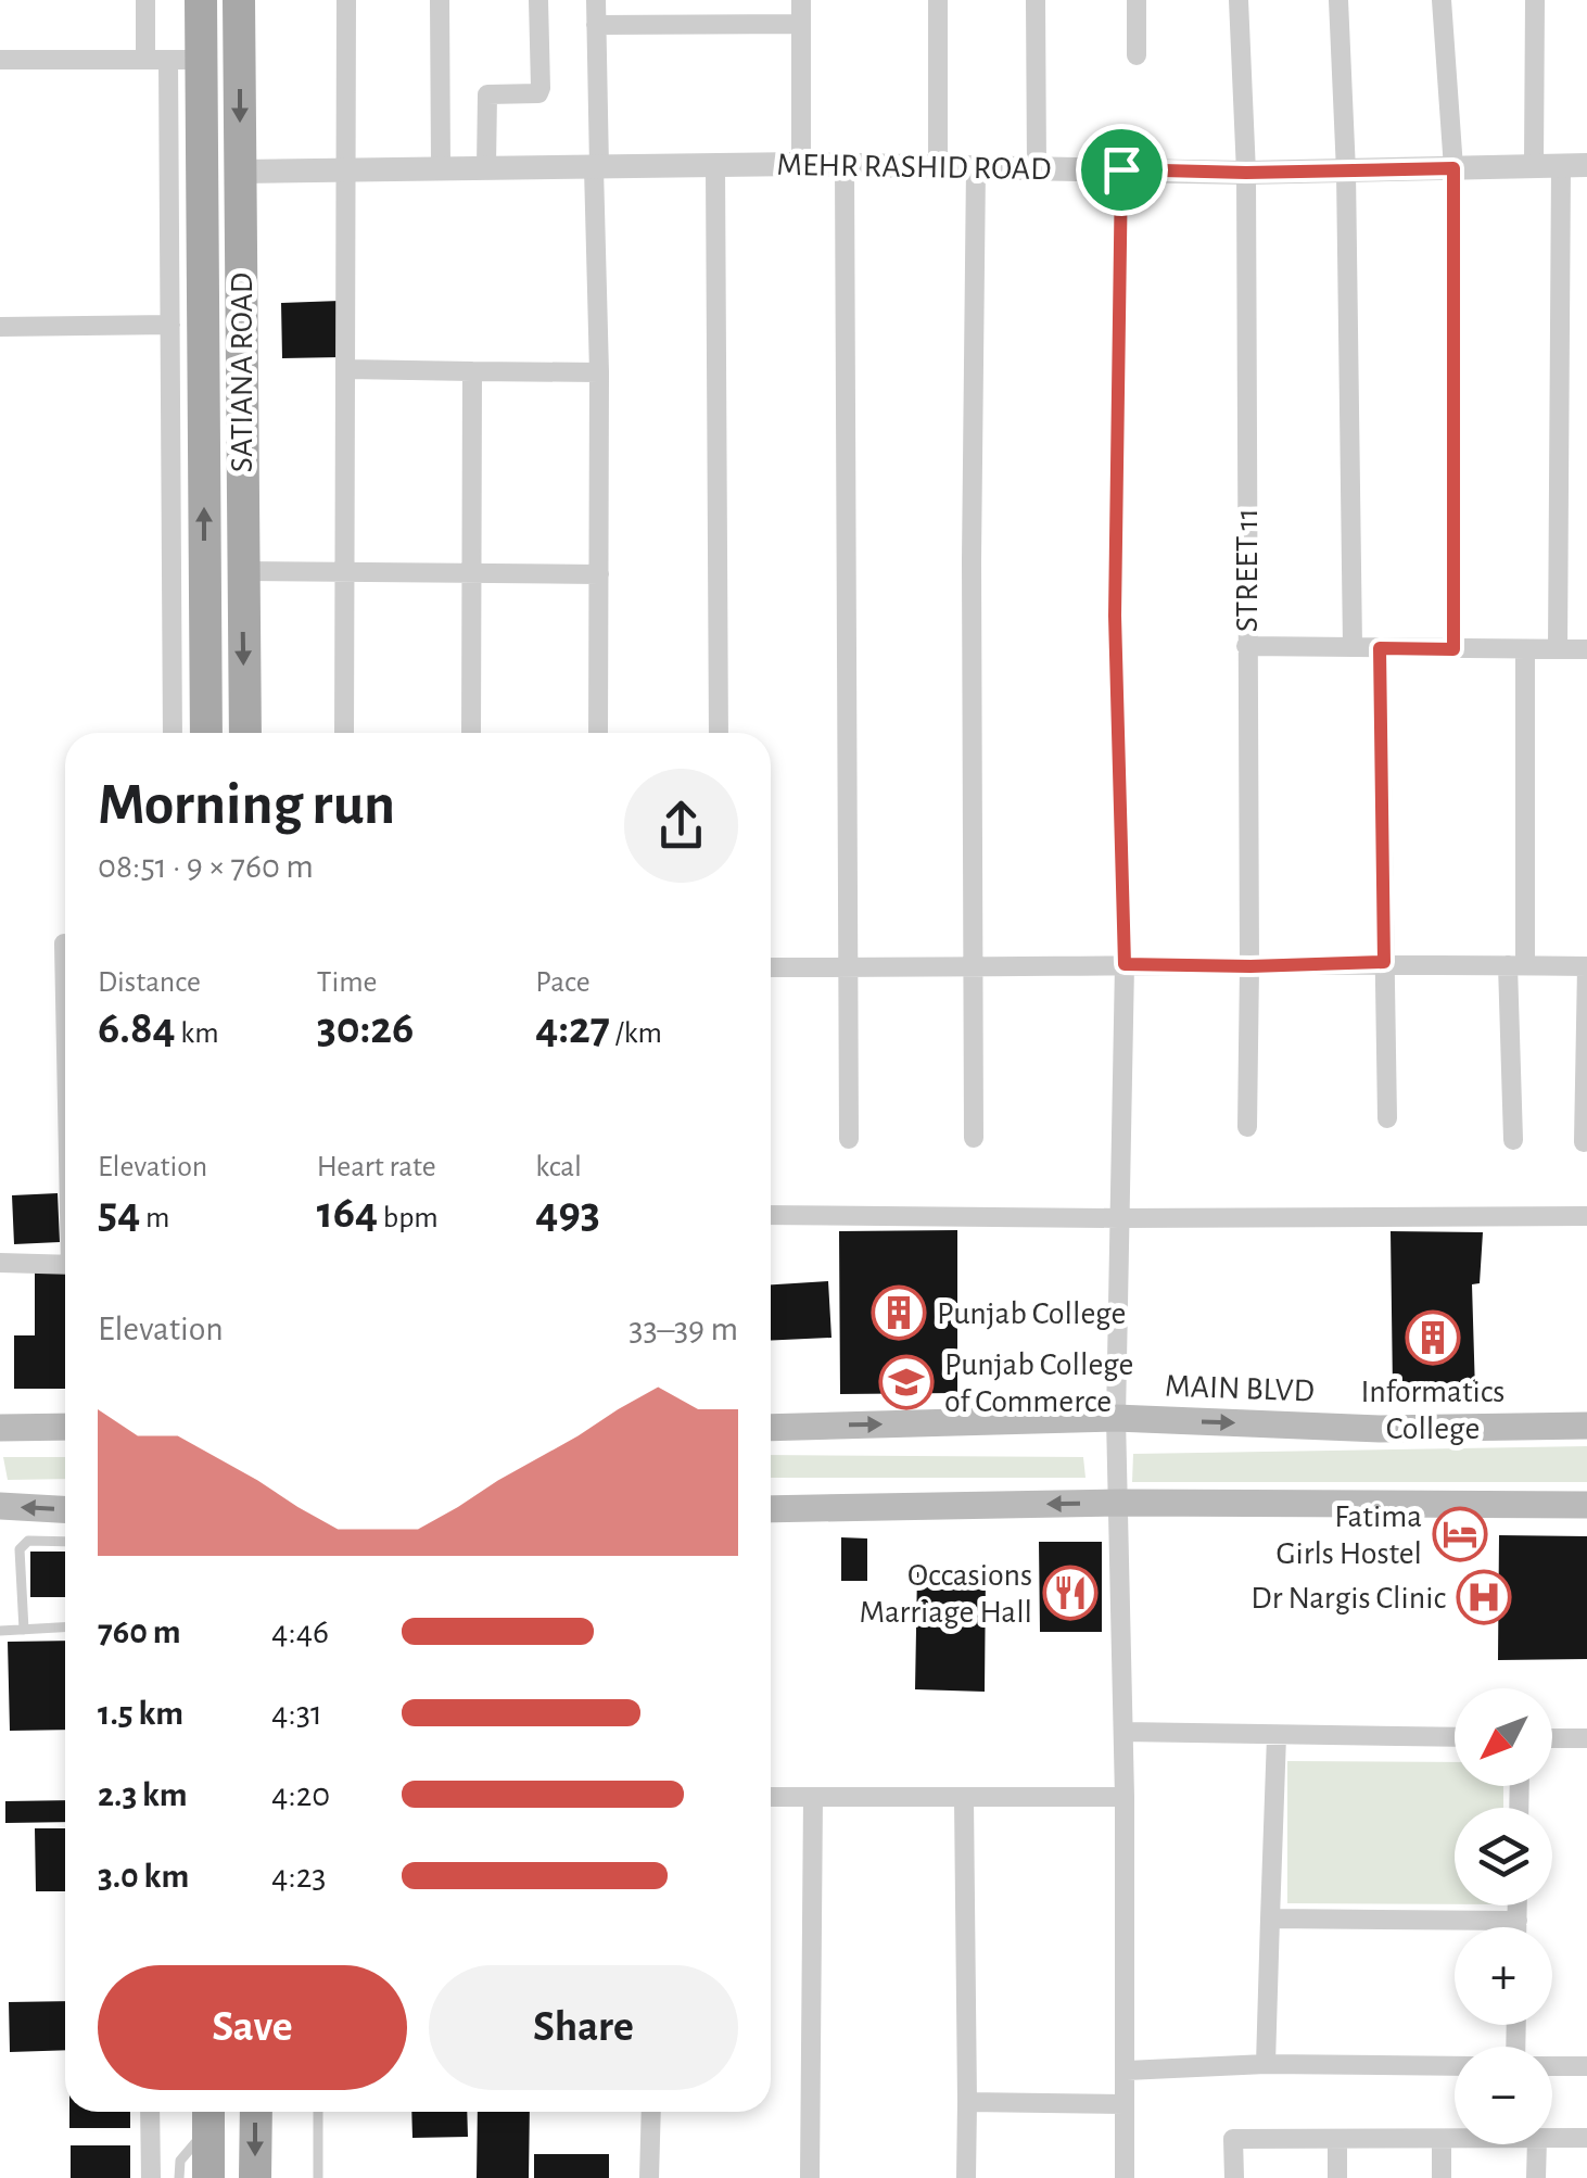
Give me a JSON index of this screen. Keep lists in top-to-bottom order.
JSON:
{
  "streets": {
    "main road": ["SATIANA ROAD", "MAIN BLVD"],
    "street": ["MEHR RASHID ROAD", "STREET 11"]
  },
  "crossings": [
    ["MEHR RASHID ROAD", "SATIANA ROAD"],
    ["MEHR RASHID ROAD", "STREET 11"]
  ],
  "places": {
    "building": ["Punjab College", "Informatics College"],
    "school or university": ["Punjab College of Commerce"],
    "hotel": ["Fatima Girls Hostel"],
    "restaurant": ["Occasions Marriage Hall"],
    "hospital": ["Dr Nargis Clinic"]
  },
  "north": "bottom left",
  "page": {
    "heading": ["Morning run", "08:51 · 9 × 760 m"],
    "stats": [
      ["Distance", "6.84 km"],
      ["Time", "30:26"],
      ["Pace", "4:27 /km"],
      ["Elevation", "54 m"],
      ["Heart rate", "164 bpm"],
      ["kcal", "493"]
    ],
    "chart": ["Elevation", "33–39 m"],
    "list": [
      {
        "name": "760 m",
        "note": "4:46"
      },
      {
        "name": "1.5 km",
        "note": "4:31"
      },
      {
        "name": "2.3 km",
        "note": "4:20"
      },
      {
        "name": "3.0 km",
        "note": "4:23"
      }
    ],
    "map_buttons": ["+", "−"],
    "buttons": ["Save", "Share"]
  }
}
